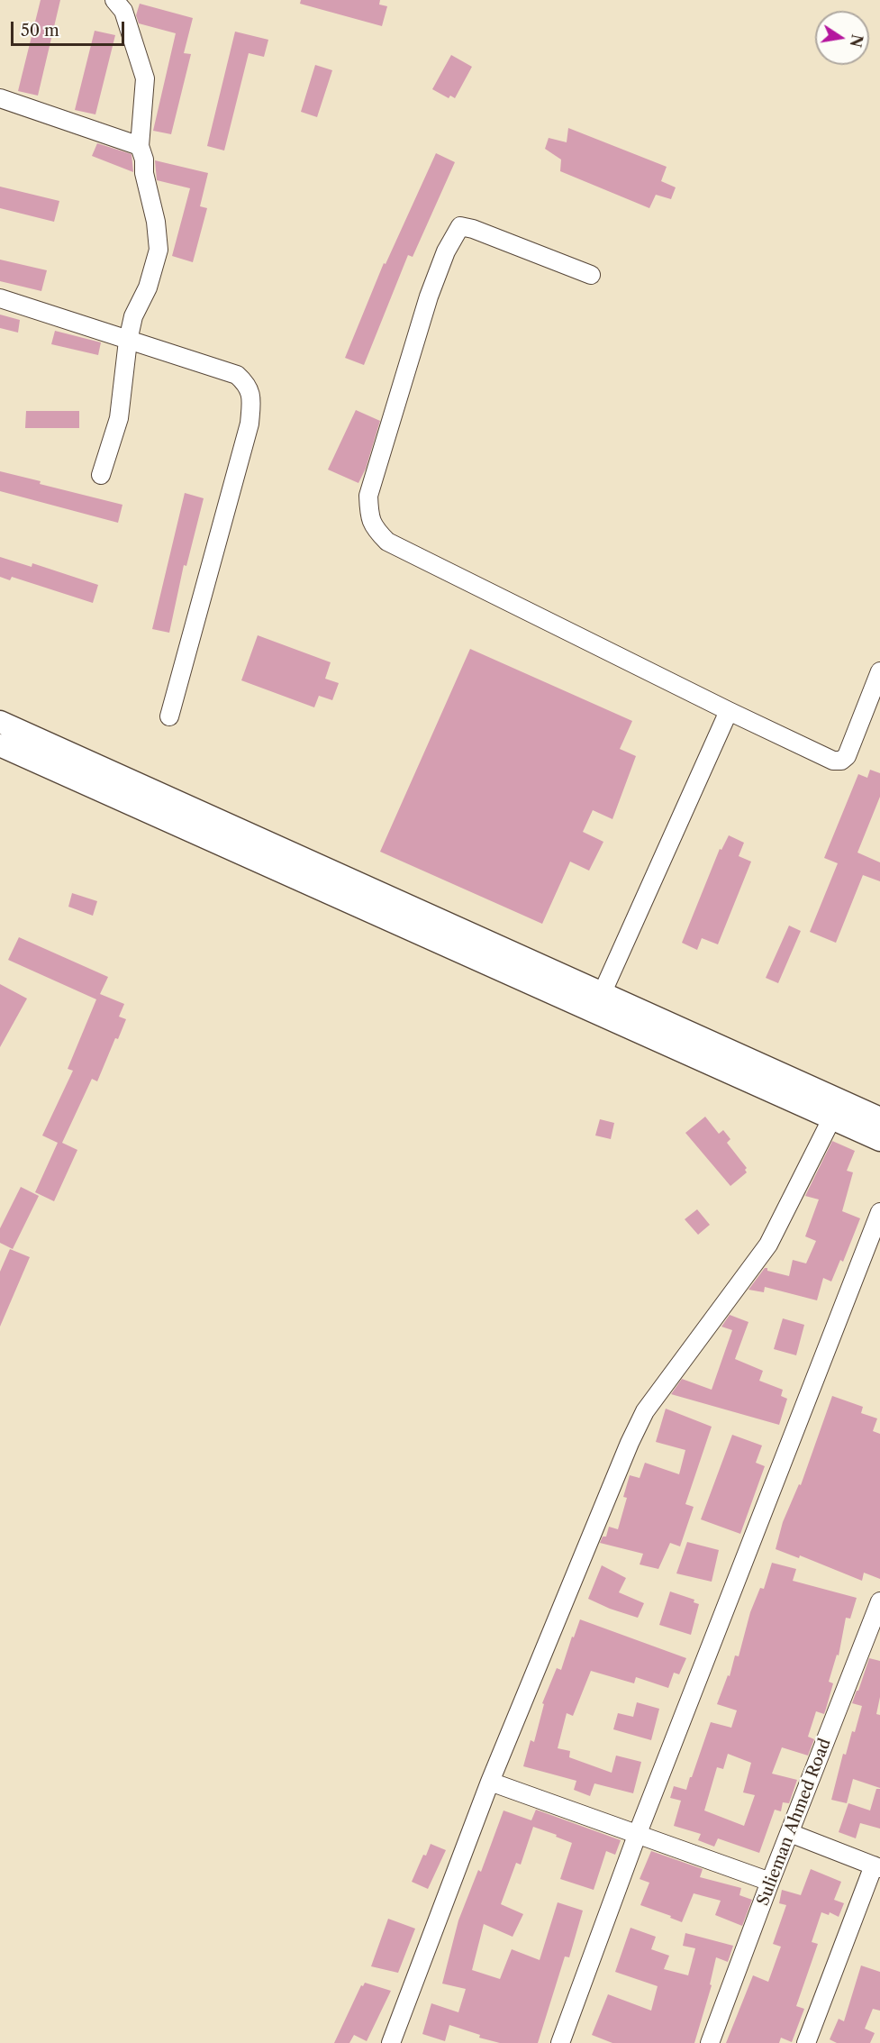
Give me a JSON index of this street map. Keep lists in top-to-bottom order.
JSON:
{
  "streets": {
    "street": ["Sulieman Ahmed Road"]
  },
  "scale_bar": "50 m",
  "north": "right"
}
